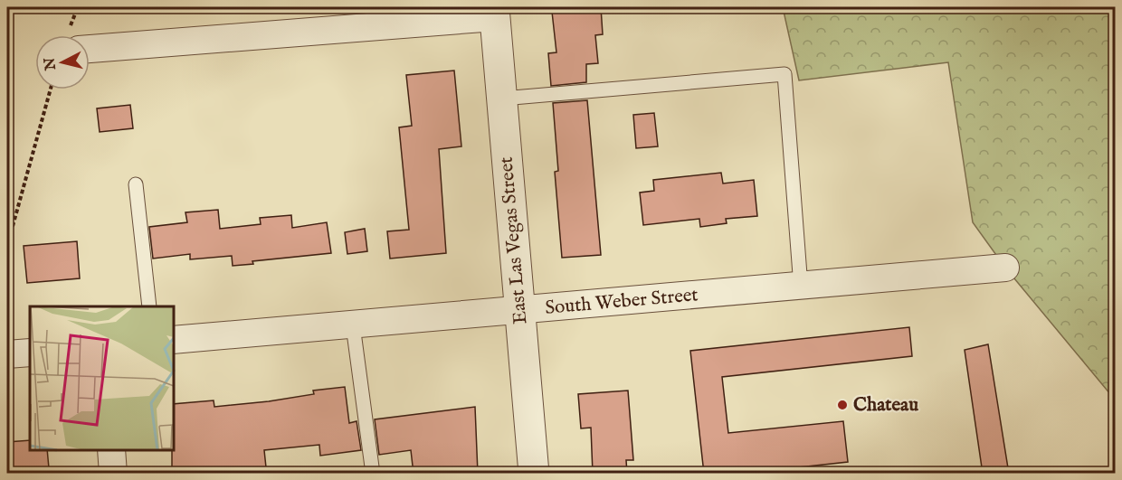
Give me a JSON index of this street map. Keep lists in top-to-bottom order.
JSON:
{
  "streets": {
    "street": ["East Las Vegas Street", "South Weber Street"]
  },
  "crossings": [
    ["East Las Vegas Street", "South Weber Street"]
  ],
  "places": ["Chateau"],
  "north": "left"
}
